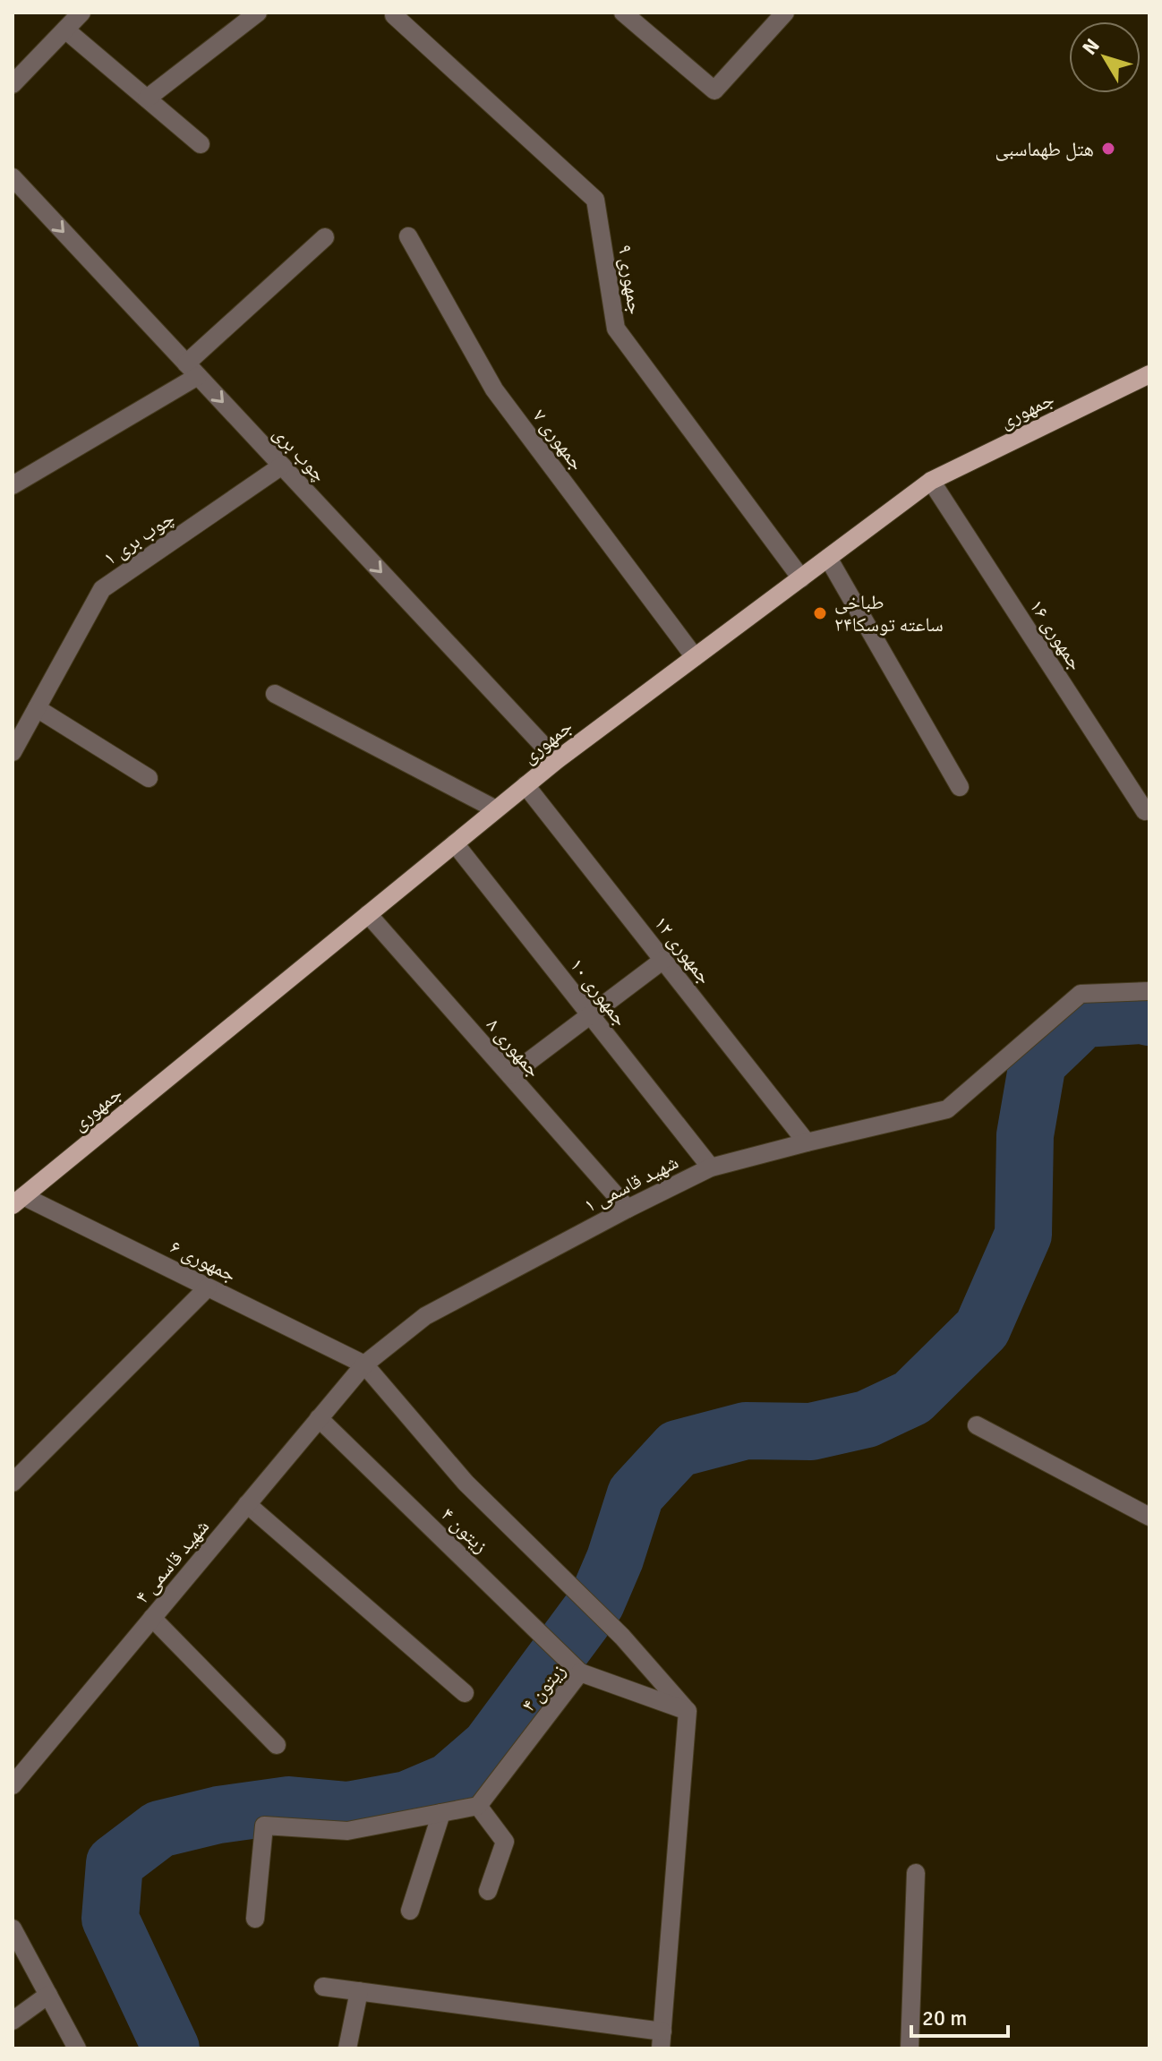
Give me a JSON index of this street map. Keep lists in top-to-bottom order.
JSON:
{
  "streets": {
    "main road": ["جمهوری"],
    "street": [
      "۹ جمهوری",
      "۷ جمهوری",
      "چوب بری",
      "۱ چوب بری",
      "۱۶ جمهوری",
      "۱۲ جمهوری",
      "۱۰ جمهوری",
      "۸ جمهوری",
      "۱ شهید قاسمی",
      "جمهوری ۶",
      "زیتون ۴",
      "۴ شهید قاسمی",
      "۴ زیتون"
    ]
  },
  "crossings": [
    ["۹ جمهوری", "جمهوری"],
    ["جمهوری", "۷ جمهوری"],
    ["جمهوری", "چوب بری"],
    ["جمهوری", "۱۶ جمهوری"],
    ["جمهوری", "۱۲ جمهوری"],
    ["جمهوری", "۱۰ جمهوری"],
    ["جمهوری", "۸ جمهوری"],
    ["جمهوری", "جمهوری ۶"],
    ["چوب بری", "۱ چوب بری"],
    ["۱۲ جمهوری", "۱ شهید قاسمی"],
    ["۱۰ جمهوری", "۱ شهید قاسمی"],
    ["۸ جمهوری", "۱ شهید قاسمی"],
    ["۱ شهید قاسمی", "جمهوری ۶"],
    ["۱ شهید قاسمی", "۴ شهید قاسمی"],
    ["جمهوری ۶", "۴ شهید قاسمی"],
    ["زیتون ۴", "۴ شهید قاسمی"],
    ["زیتون ۴", "۴ زیتون"]
  ],
  "places": ["هتل طهماسبی", "طباخی ۲۴ساعته توسکا"],
  "scale_bar": "20 m",
  "north": "top left"
}
